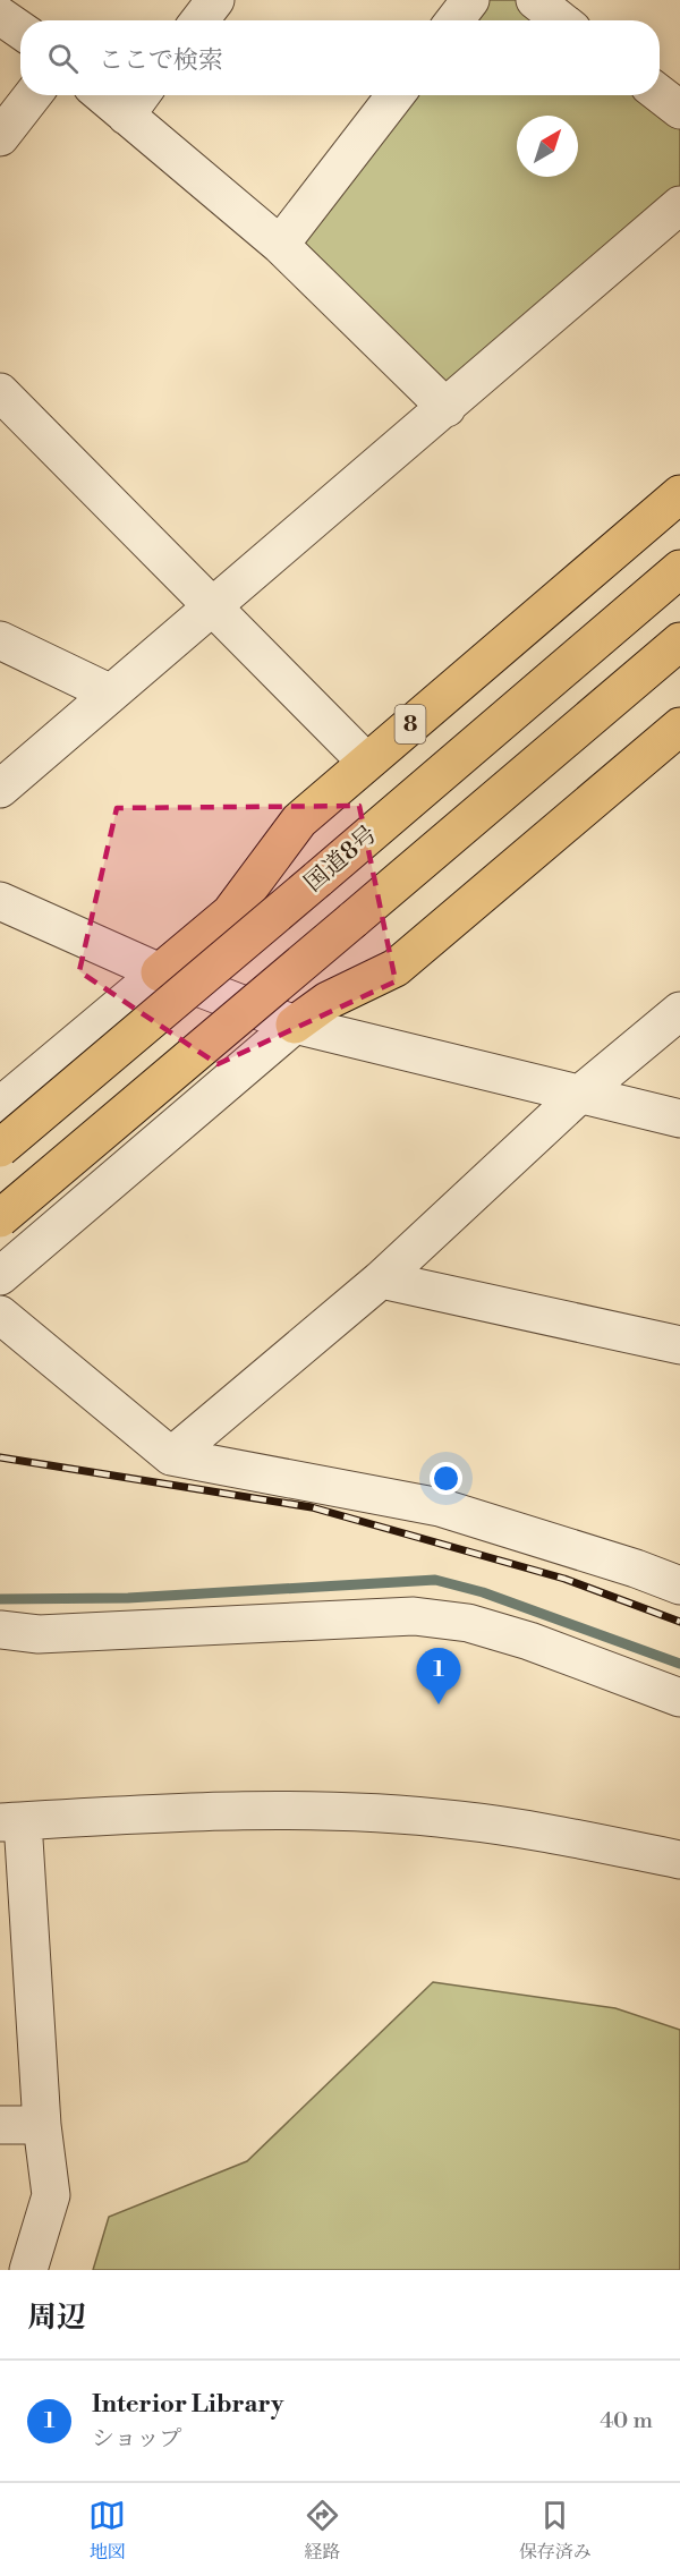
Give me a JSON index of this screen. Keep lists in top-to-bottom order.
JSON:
{
  "streets": {
    "highway": ["8", "国道8号"]
  },
  "north": "top right",
  "page": {
    "search": "ここで検索",
    "pins": "1",
    "heading": "周辺",
    "list": [
      {
        "mark": "1",
        "name": "Interior Library",
        "note": "ショップ",
        "value": "40 m"
      }
    ],
    "nav": ["地図", "経路", "保存済み"]
  }
}
